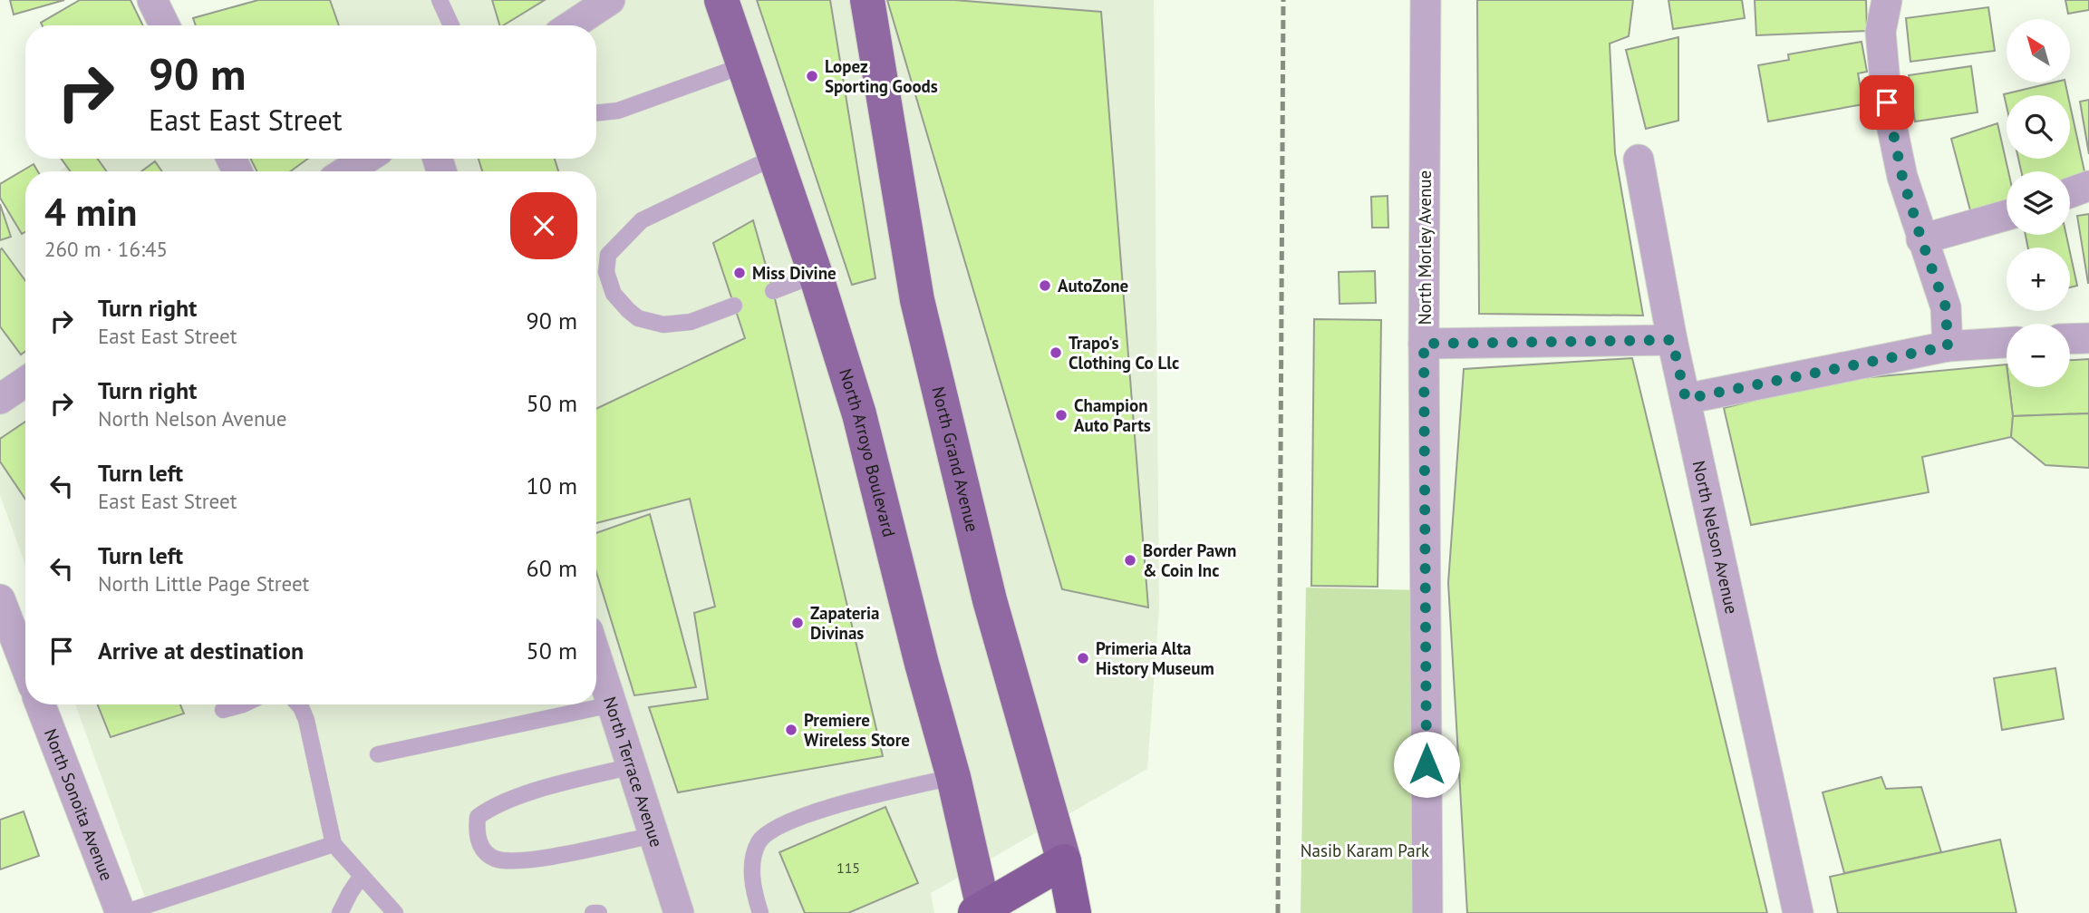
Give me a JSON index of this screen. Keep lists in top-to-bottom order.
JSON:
{
  "streets": {
    "highway": ["North Grand Avenue"],
    "main road": ["North Arroyo Boulevard"],
    "street": [
      "North Morley Avenue",
      "North Nelson Avenue",
      "North Terrace Avenue",
      "North Sonoita Avenue"
    ]
  },
  "parks": ["Nasib Karam Park"],
  "places": [
    "Lopez Sporting Goods",
    "Miss Divine",
    "AutoZone",
    "Trapo's Clothing Co Llc",
    "Champion Auto Parts",
    "Border Pawn & Coin Inc",
    "Zapateria Divinas",
    "Primeria Alta History Museum",
    "Premiere Wireless Store"
  ],
  "house_numbers": ["115"],
  "north": "top left",
  "page": {
    "map_buttons": ["+", "−"],
    "turn": ["90 m", "East East Street"],
    "heading": ["4 min", "260 m · 16:45"],
    "list": [
      {
        "name": "Turn right",
        "note": "East East Street",
        "value": "90 m"
      },
      {
        "name": "Turn right",
        "note": "North Nelson Avenue",
        "value": "50 m"
      },
      {
        "name": "Turn left",
        "note": "East East Street",
        "value": "10 m"
      },
      {
        "name": "Turn left",
        "note": "North Little Page Street",
        "value": "60 m"
      },
      {
        "name": "Arrive at destination",
        "value": "50 m"
      }
    ]
  }
}
